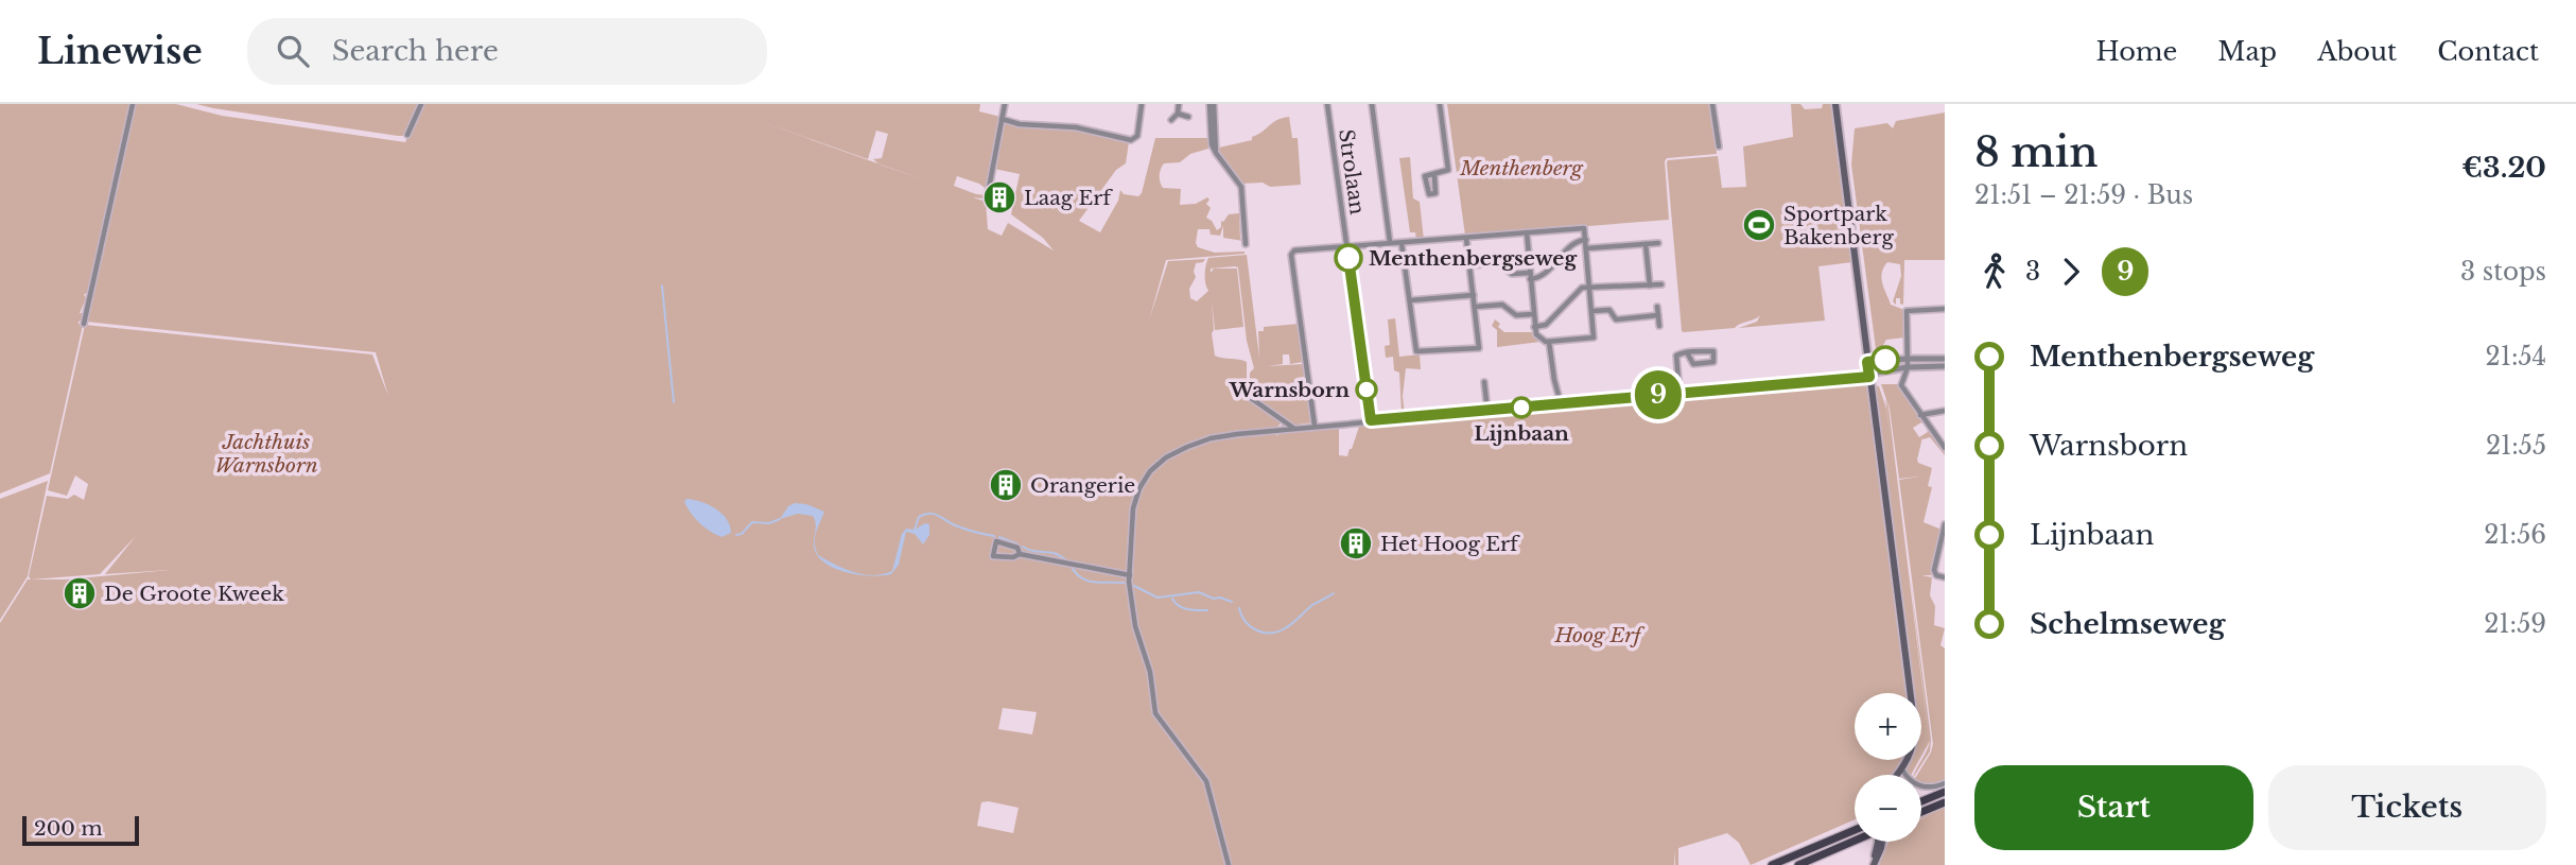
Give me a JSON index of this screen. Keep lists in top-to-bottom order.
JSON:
{
  "streets": {
    "street": ["Strolaan"]
  },
  "parks": ["Menthenberg", "Jachthuis Warnsborn", "Hoog Erf"],
  "places": {
    "building": [
      "Laag Erf",
      "Orangerie",
      "Het Hoog Erf",
      "De Groote Kweek"
    ],
    "sports": ["Sportpark Bakenberg"],
    "other": ["Menthenbergseweg", "Warnsborn", "Lijnbaan"]
  },
  "lines": ["bus line 9"],
  "scale_bar": "200 m",
  "page": {
    "header": "Linewise",
    "search": "Search here",
    "nav": [
      "Home",
      "Map",
      "About",
      "Contact"
    ],
    "on_map": "9",
    "heading": ["8 min", "21:51 – 21:59 · Bus", "€3.20"],
    "legs": ["3", "9", "3 stops"],
    "list": [
      {
        "name": "Menthenbergseweg",
        "value": "21:54"
      },
      {
        "name": "Warnsborn",
        "value": "21:55"
      },
      {
        "name": "Lijnbaan",
        "value": "21:56"
      },
      {
        "name": "Schelmseweg",
        "value": "21:59"
      }
    ],
    "map_buttons": ["+", "−"],
    "buttons": ["Start", "Tickets"],
    "scale": "200 m"
  }
}
